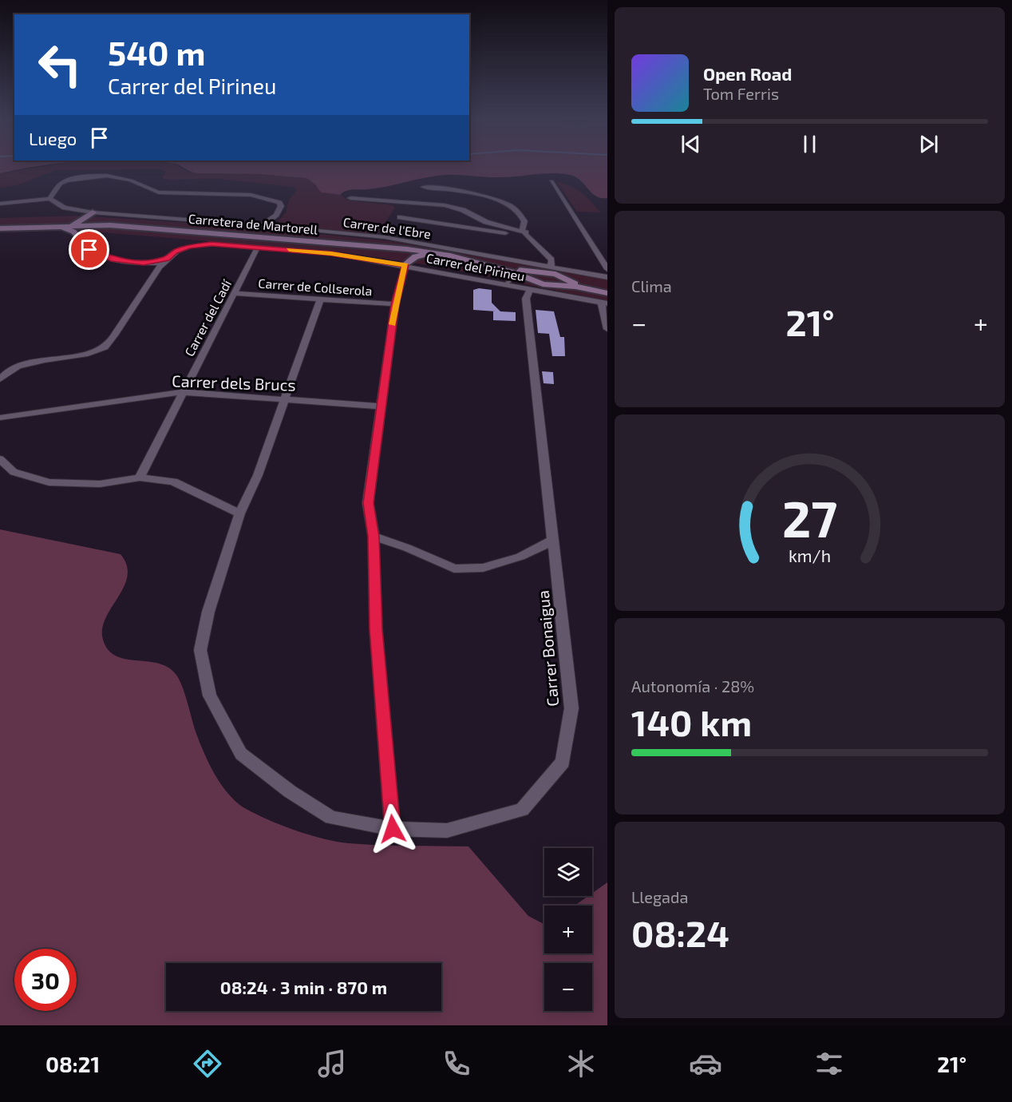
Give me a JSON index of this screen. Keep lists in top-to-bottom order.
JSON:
{
  "streets": {
    "main road": ["Carretera de Martorell"],
    "street": [
      "Carrer de l'Ebre",
      "Carrer del Pirineu",
      "Carrer de Collserola",
      "Carrer del Cadí",
      "Carrer dels Brucs",
      "Carrer Bonaigua"
    ]
  },
  "crossings": [
    ["Carrer del Pirineu", "Carrer del Cadí"],
    ["Carrer del Pirineu", "Carrer Bonaigua"],
    ["Carrer de Collserola", "Carrer del Cadí"],
    ["Carrer de Collserola", "Carrer Bonaigua"],
    ["Carrer del Cadí", "Carrer dels Brucs"],
    ["Carrer dels Brucs", "Carrer Bonaigua"]
  ],
  "page": {
    "turn": ["540 m", "Carrer del Pirineu"],
    "song": ["Open Road", "Tom Ferris"],
    "then": "Luego",
    "tile": [
      "Clima",
      ["Autonomía · 28%", "140 km"],
      ["Llegada", "08:24"]
    ],
    "heat": ["−", "21°", "+"],
    "map_buttons": ["+", "−"],
    "limit": "30",
    "trip": "08:24 · 3 min · 870 m",
    "tabs": ["08:21", "21°"],
    "gauge": ["27", "km/h"]
  }
}
